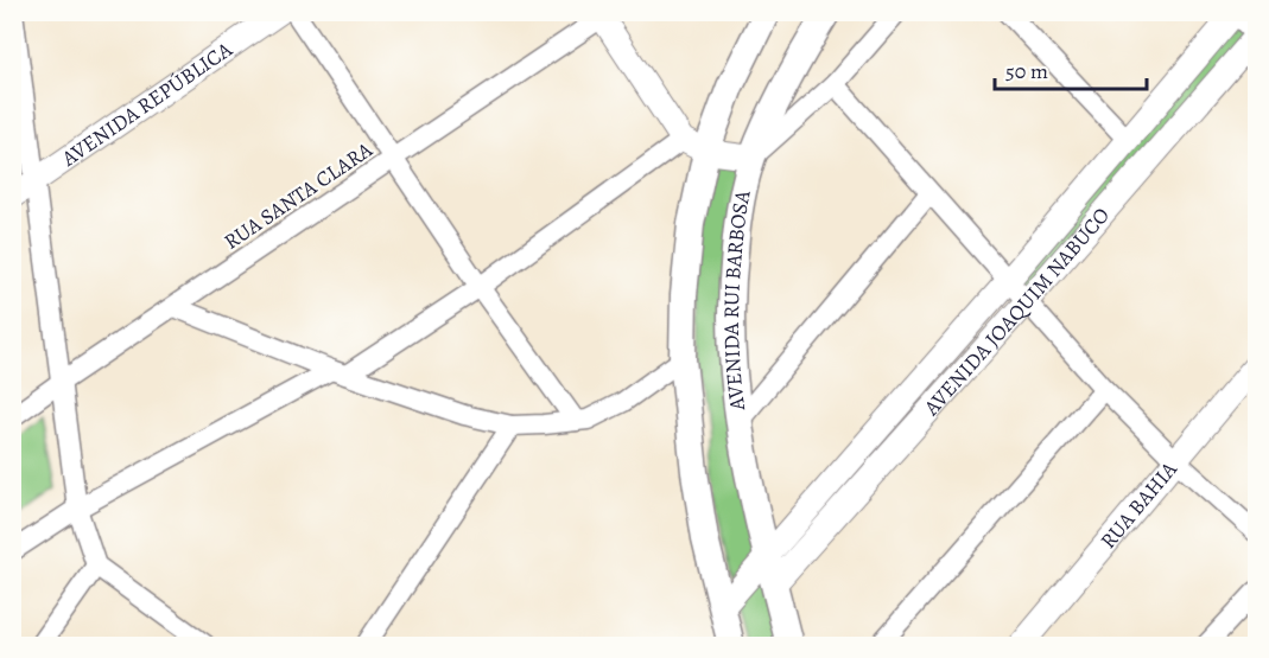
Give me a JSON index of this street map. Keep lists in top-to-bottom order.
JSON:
{
  "streets": {
    "main road": ["AVENIDA RUI BARBOSA"],
    "street": [
      "AVENIDA REPÚBLICA",
      "RUA SANTA CLARA",
      "AVENIDA JOAQUIM NABUCO",
      "RUA BAHIA"
    ]
  },
  "crossings": [
    ["AVENIDA RUI BARBOSA", "AVENIDA JOAQUIM NABUCO"]
  ],
  "scale_bar": "50 m"
}
